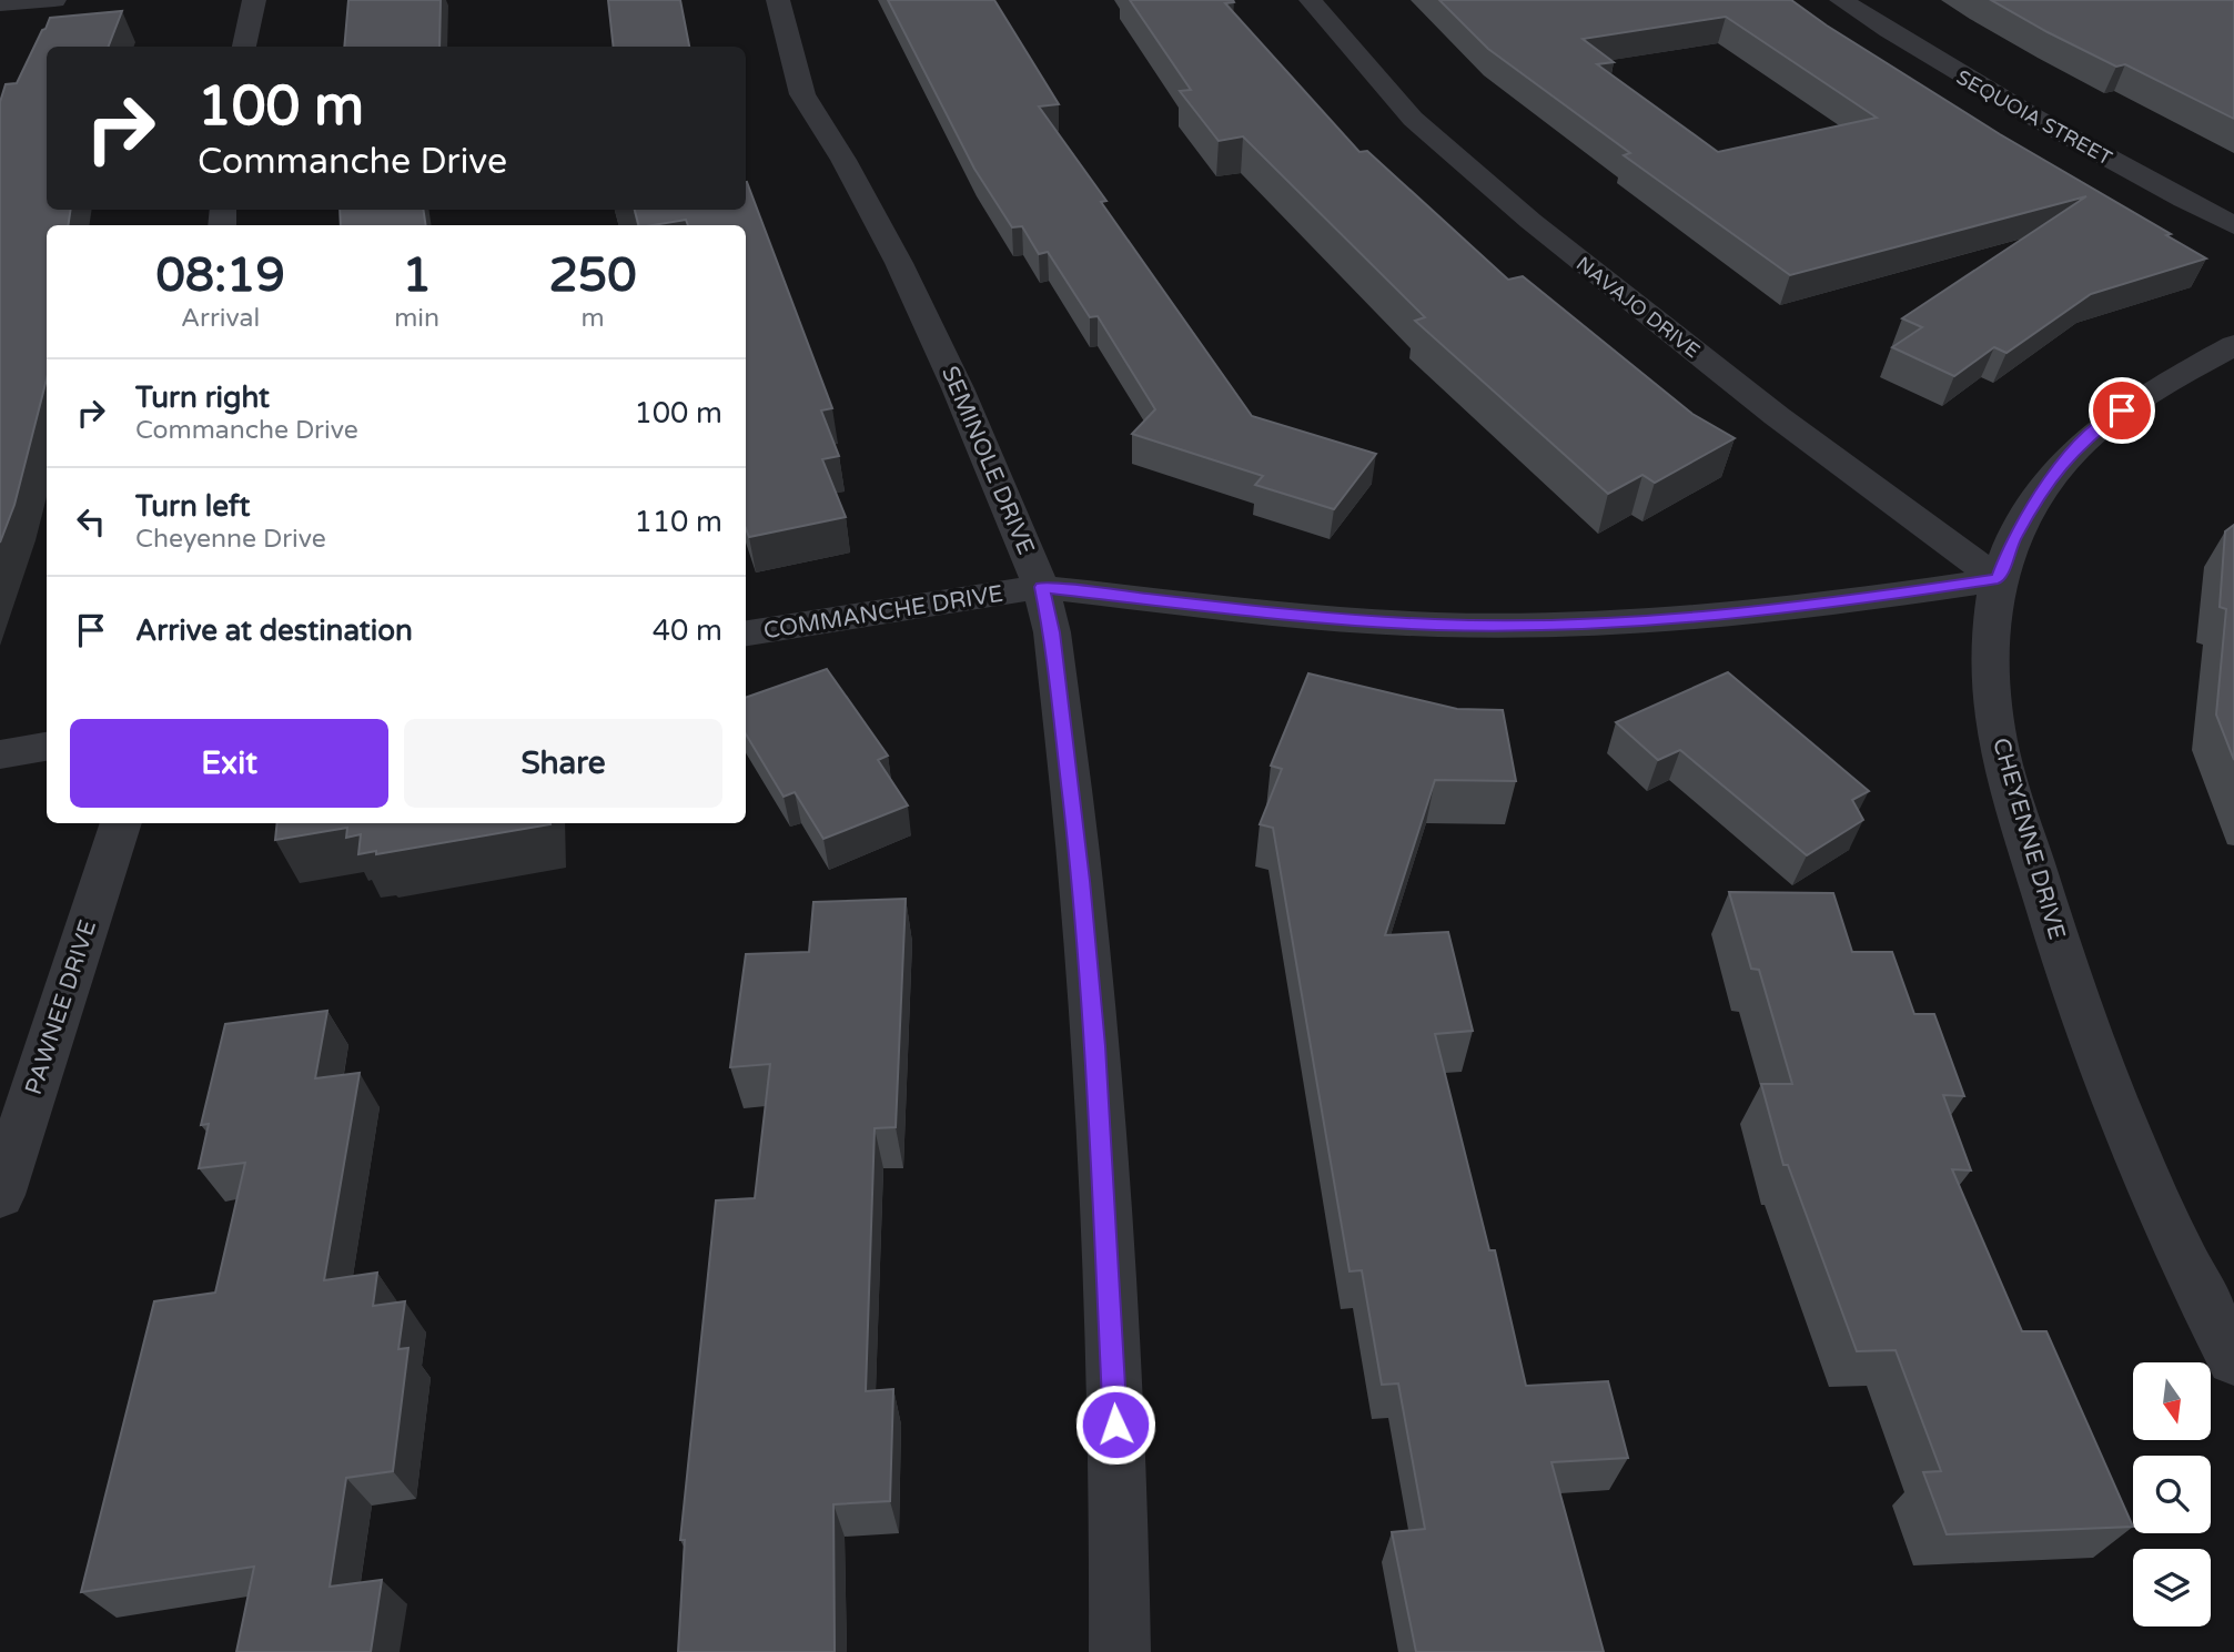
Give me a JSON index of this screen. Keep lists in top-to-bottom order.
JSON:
{
  "streets": {
    "street": [
      "SEQUOIA STREET",
      "NAVAJO DRIVE",
      "SEMINOLE DRIVE",
      "COMMANCHE DRIVE",
      "CHEYENNE DRIVE",
      "PAWNEE DRIVE"
    ]
  },
  "crossings": [
    ["NAVAJO DRIVE", "COMMANCHE DRIVE"],
    ["NAVAJO DRIVE", "CHEYENNE DRIVE"],
    ["SEMINOLE DRIVE", "COMMANCHE DRIVE"],
    ["COMMANCHE DRIVE", "CHEYENNE DRIVE"]
  ],
  "north": "bottom",
  "page": {
    "turn": ["100 m", "Commanche Drive"],
    "eta": [
      "08:19",
      "Arrival",
      "1",
      "min",
      "250",
      "m"
    ],
    "list": [
      {
        "name": "Turn right",
        "note": "Commanche Drive",
        "value": "100 m"
      },
      {
        "name": "Turn left",
        "note": "Cheyenne Drive",
        "value": "110 m"
      },
      {
        "name": "Arrive at destination",
        "value": "40 m"
      }
    ],
    "buttons": ["Exit", "Share"]
  }
}
